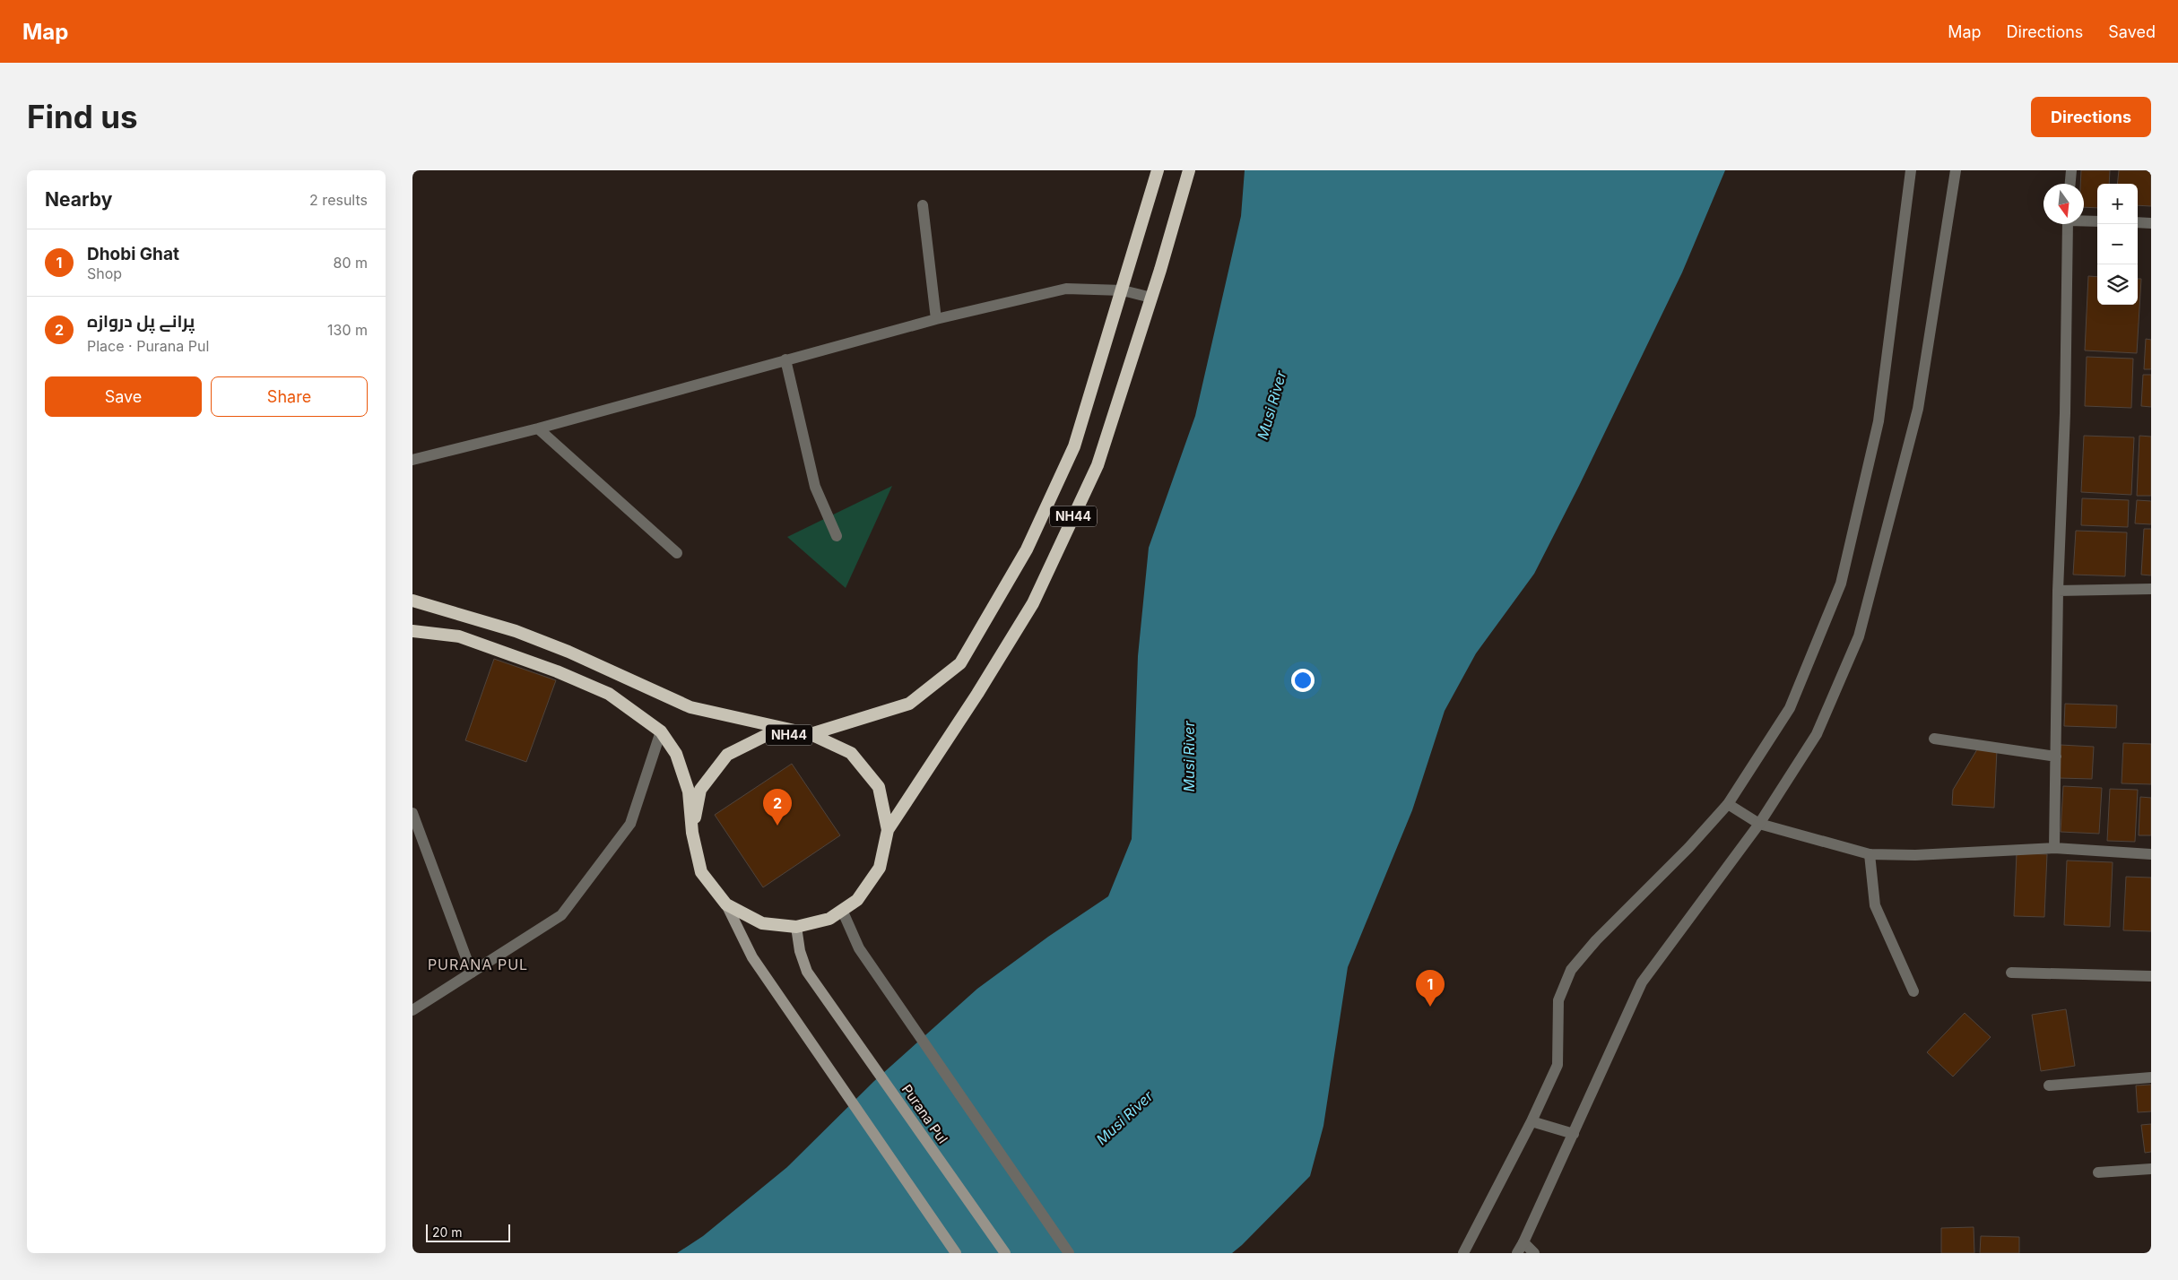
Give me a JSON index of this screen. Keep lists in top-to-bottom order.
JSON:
{
  "streets": {
    "highway": ["NH44"],
    "main road": ["Purana Pul"]
  },
  "crossings": [
    ["NH44", "Purana Pul"]
  ],
  "districts": ["PURANA PUL"],
  "water": ["Musi River"],
  "scale_bar": "20 m",
  "north": "bottom",
  "page": {
    "header": "Map",
    "nav": ["Map", "Directions", "Saved"],
    "buttons": [
      "Directions",
      ["Save", "Share"]
    ],
    "title": "Find us",
    "heading": ["Nearby", "2 results"],
    "map_buttons": ["+", "−"],
    "list": [
      {
        "mark": "1",
        "name": "Dhobi Ghat",
        "note": "Shop",
        "value": "80 m"
      },
      {
        "mark": "2",
        "name": "پرانے پل دروازہ",
        "note": "Place · Purana Pul",
        "value": "130 m"
      }
    ],
    "pins": ["2", "1"],
    "scale": "20 m"
  }
}
